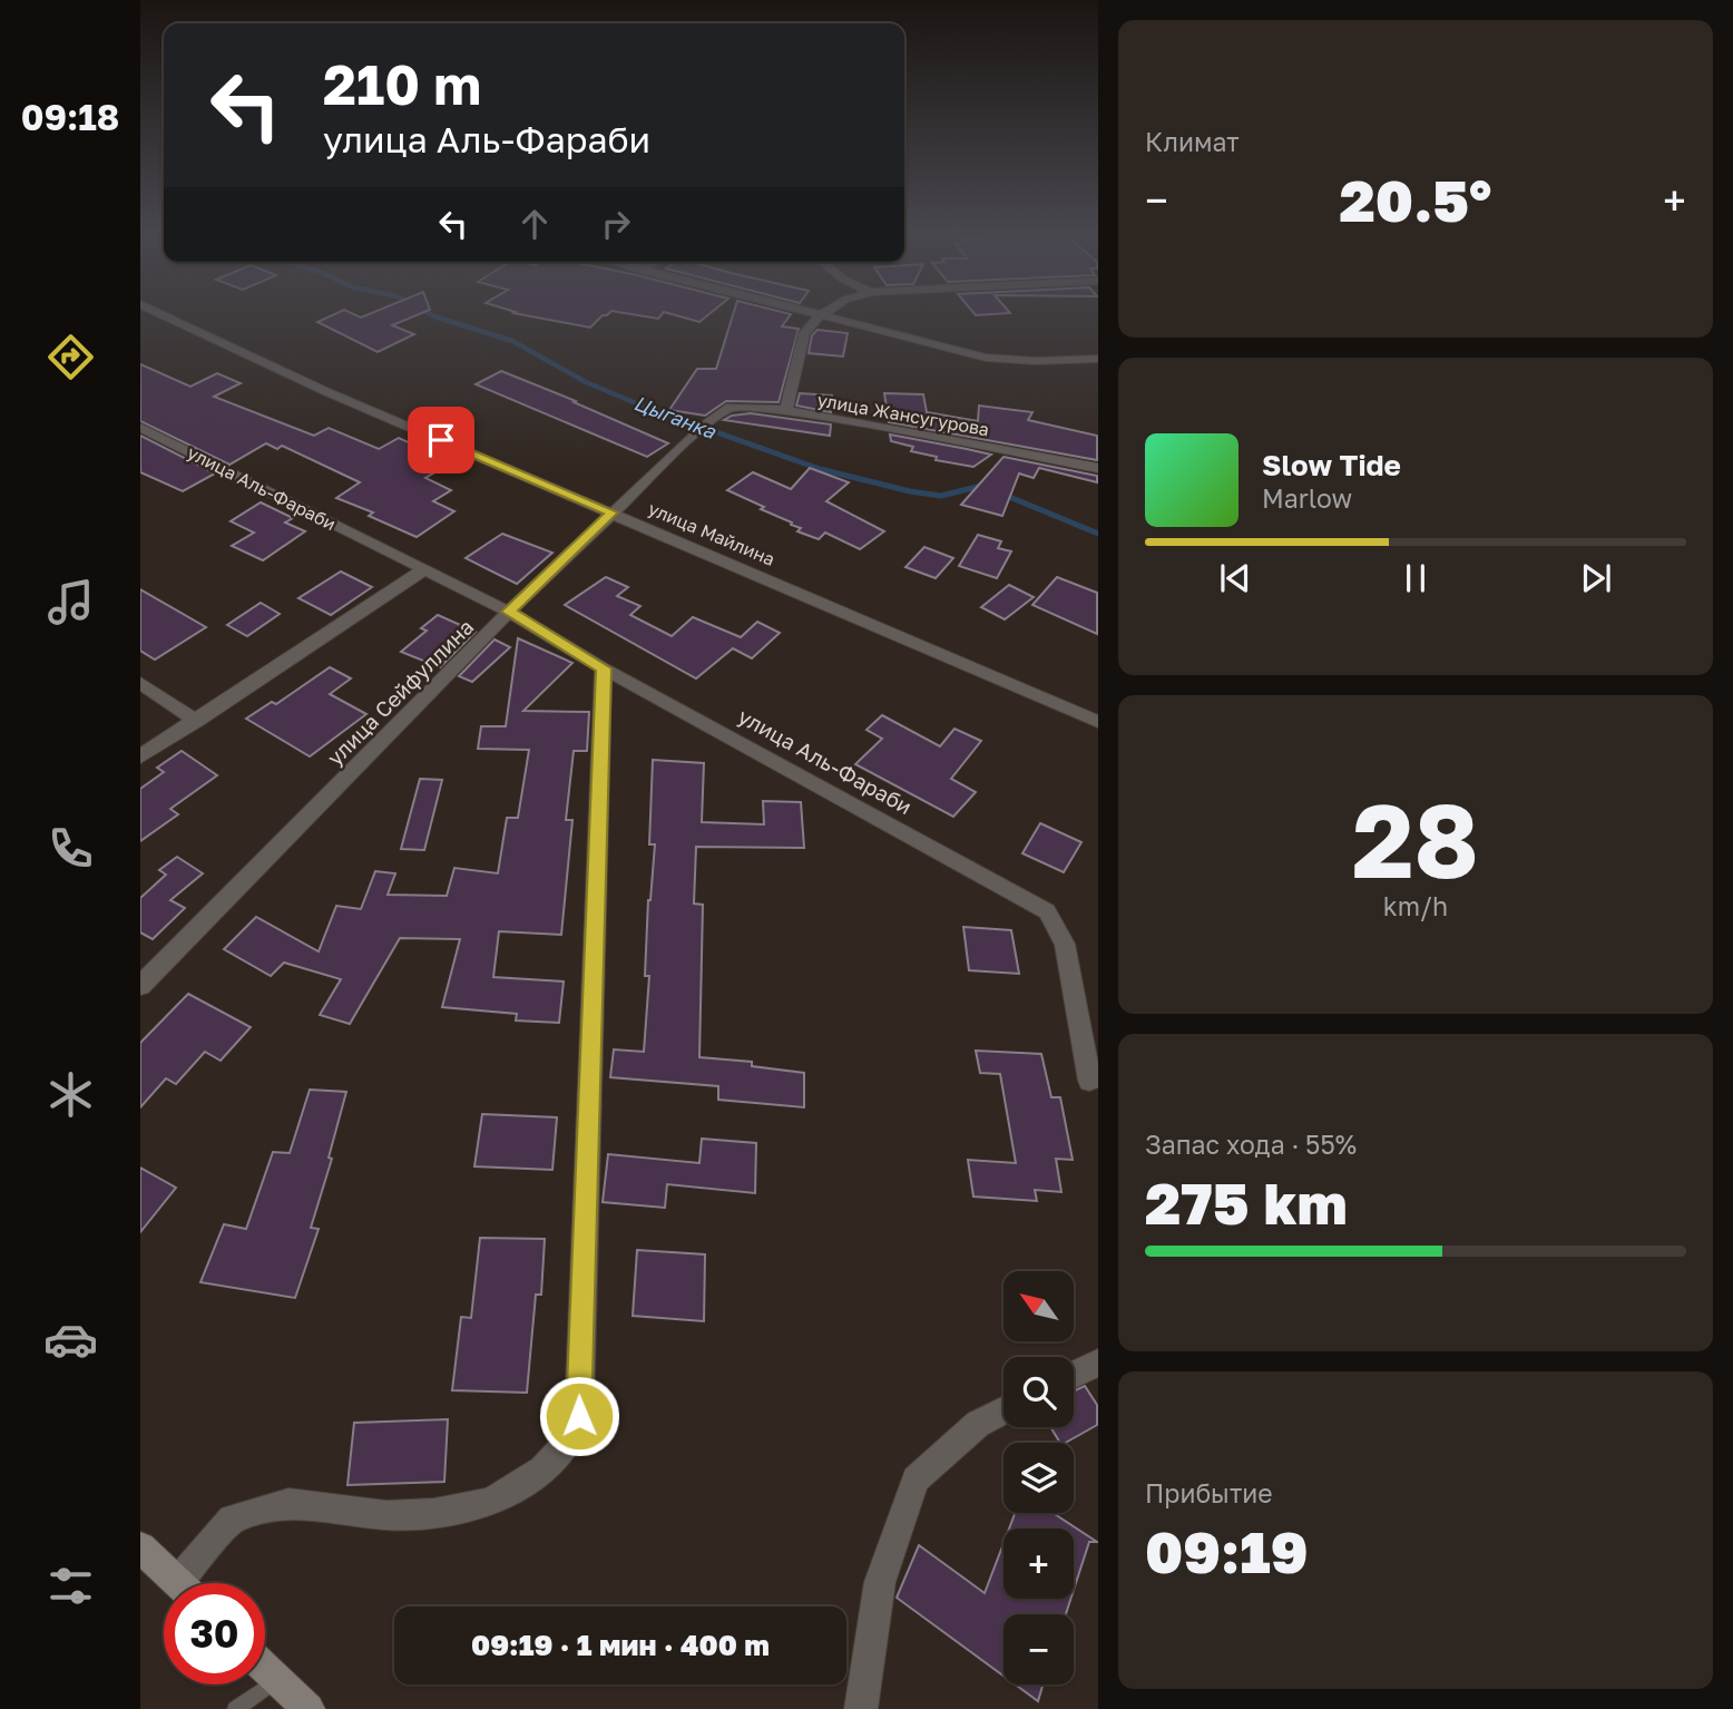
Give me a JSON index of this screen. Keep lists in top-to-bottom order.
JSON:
{
  "streets": {
    "street": [
      "улица Жансугурова",
      "улица Аль-Фараби",
      "улица Майлина",
      "улица Сейфуллина"
    ]
  },
  "crossings": [
    ["улица Жансугурова", "улица Сейфуллина"],
    ["улица Аль-Фараби", "улица Сейфуллина"],
    ["улица Майлина", "улица Сейфуллина"]
  ],
  "water": ["Цыганка"],
  "north": "top left",
  "page": {
    "tabs": "09:18",
    "tile": [
      "Климат",
      ["28", "km/h"],
      ["Запас хода · 55%", "275 km"],
      ["Прибытие", "09:19"]
    ],
    "turn": ["210 m", "улица Аль-Фараби"],
    "heat": ["−", "20.5°", "+"],
    "song": ["Slow Tide", "Marlow"],
    "map_buttons": ["+", "−"],
    "limit": "30",
    "trip": "09:19 · 1 мин · 400 m"
  }
}
